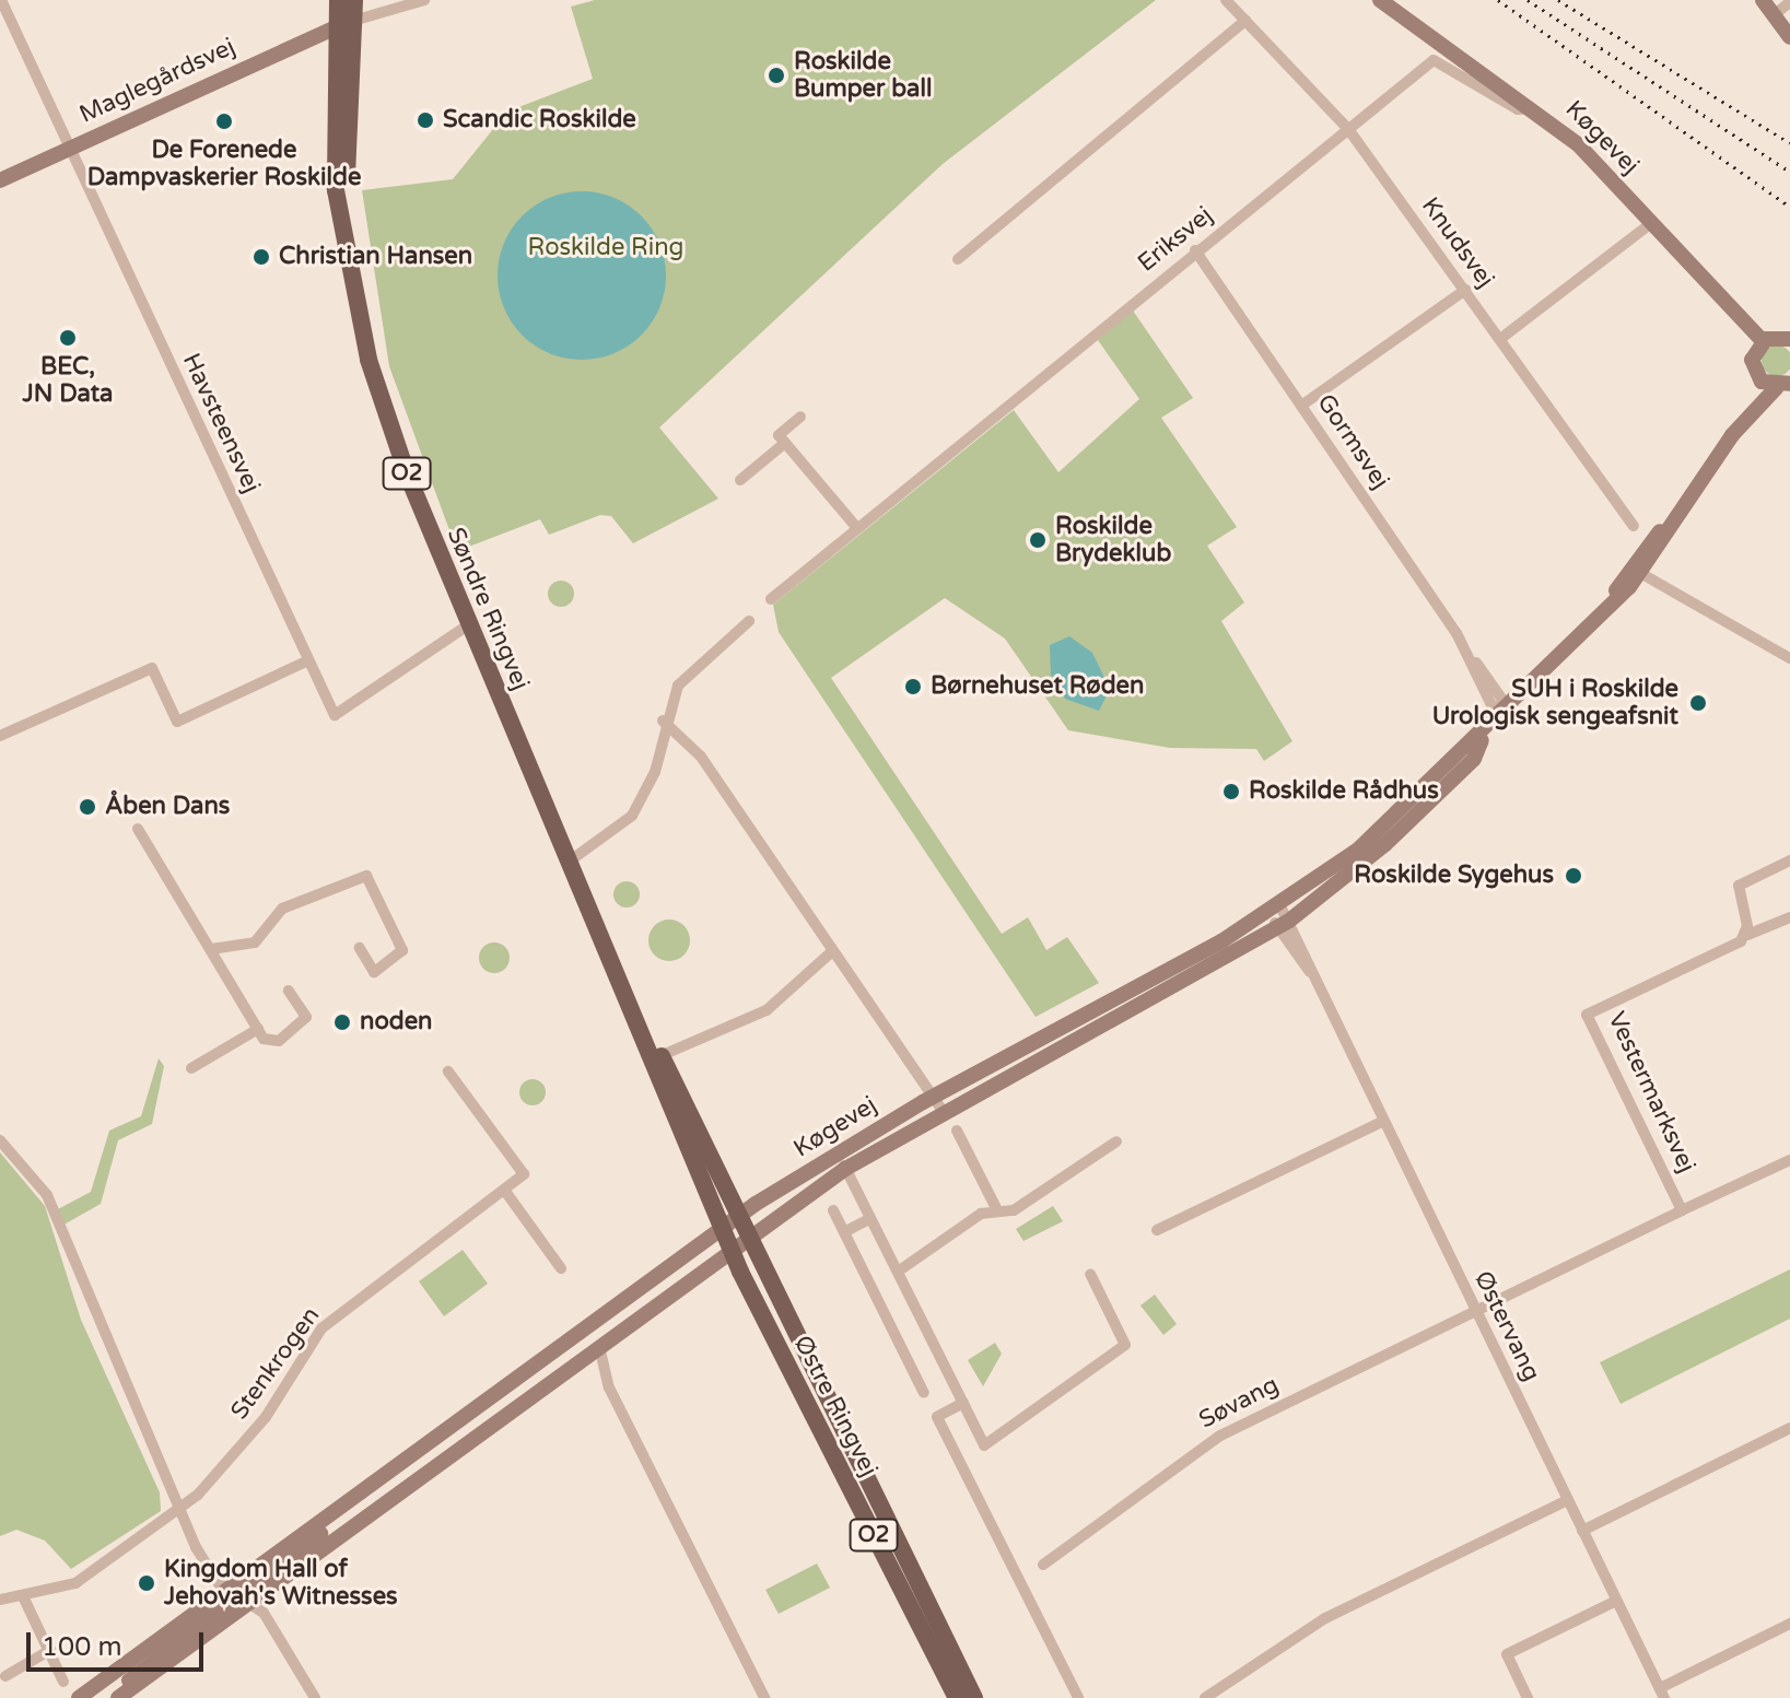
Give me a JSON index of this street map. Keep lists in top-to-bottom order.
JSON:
{
  "streets": {
    "main road": ["O2", "Søndre Ringvej", "Østre Ringvej"],
    "street": [
      "Maglegårdsvej",
      "Køgevej",
      "Eriksvej",
      "Knudsvej",
      "Havsteensvej",
      "Gormsvej",
      "Vestermarksvej",
      "Østervang",
      "Stenkrogen",
      "Søvang"
    ]
  },
  "crossings": [
    ["Maglegårdsvej", "Havsteensvej"],
    ["Maglegårdsvej", "Søndre Ringvej"],
    ["Køgevej", "Eriksvej"],
    ["Køgevej", "Gormsvej"],
    ["Køgevej", "Søndre Ringvej"],
    ["Køgevej", "Østervang"],
    ["Køgevej", "Østre Ringvej"],
    ["Eriksvej", "Knudsvej"],
    ["Eriksvej", "Gormsvej"],
    ["Havsteensvej", "Søndre Ringvej"],
    ["Søndre Ringvej", "Østre Ringvej"],
    ["Vestermarksvej", "Østervang"],
    ["Vestermarksvej", "Søvang"],
    ["Østervang", "Søvang"]
  ],
  "parks": ["Roskilde Ring"],
  "places": [
    "Roskilde Bumper ball",
    "Scandic Roskilde",
    "De Forenede Dampvaskerier Roskilde",
    "Christian Hansen",
    "BEC, JN Data",
    "Roskilde Brydeklub",
    "Børnehuset Røden",
    "SUH i Roskilde Urologisk sengeafsnit",
    "Roskilde Rådhus",
    "Åben Dans",
    "Roskilde Sygehus",
    "noden",
    "Kingdom Hall of Jehovah's Witnesses"
  ],
  "scale_bar": "100 m"
}
